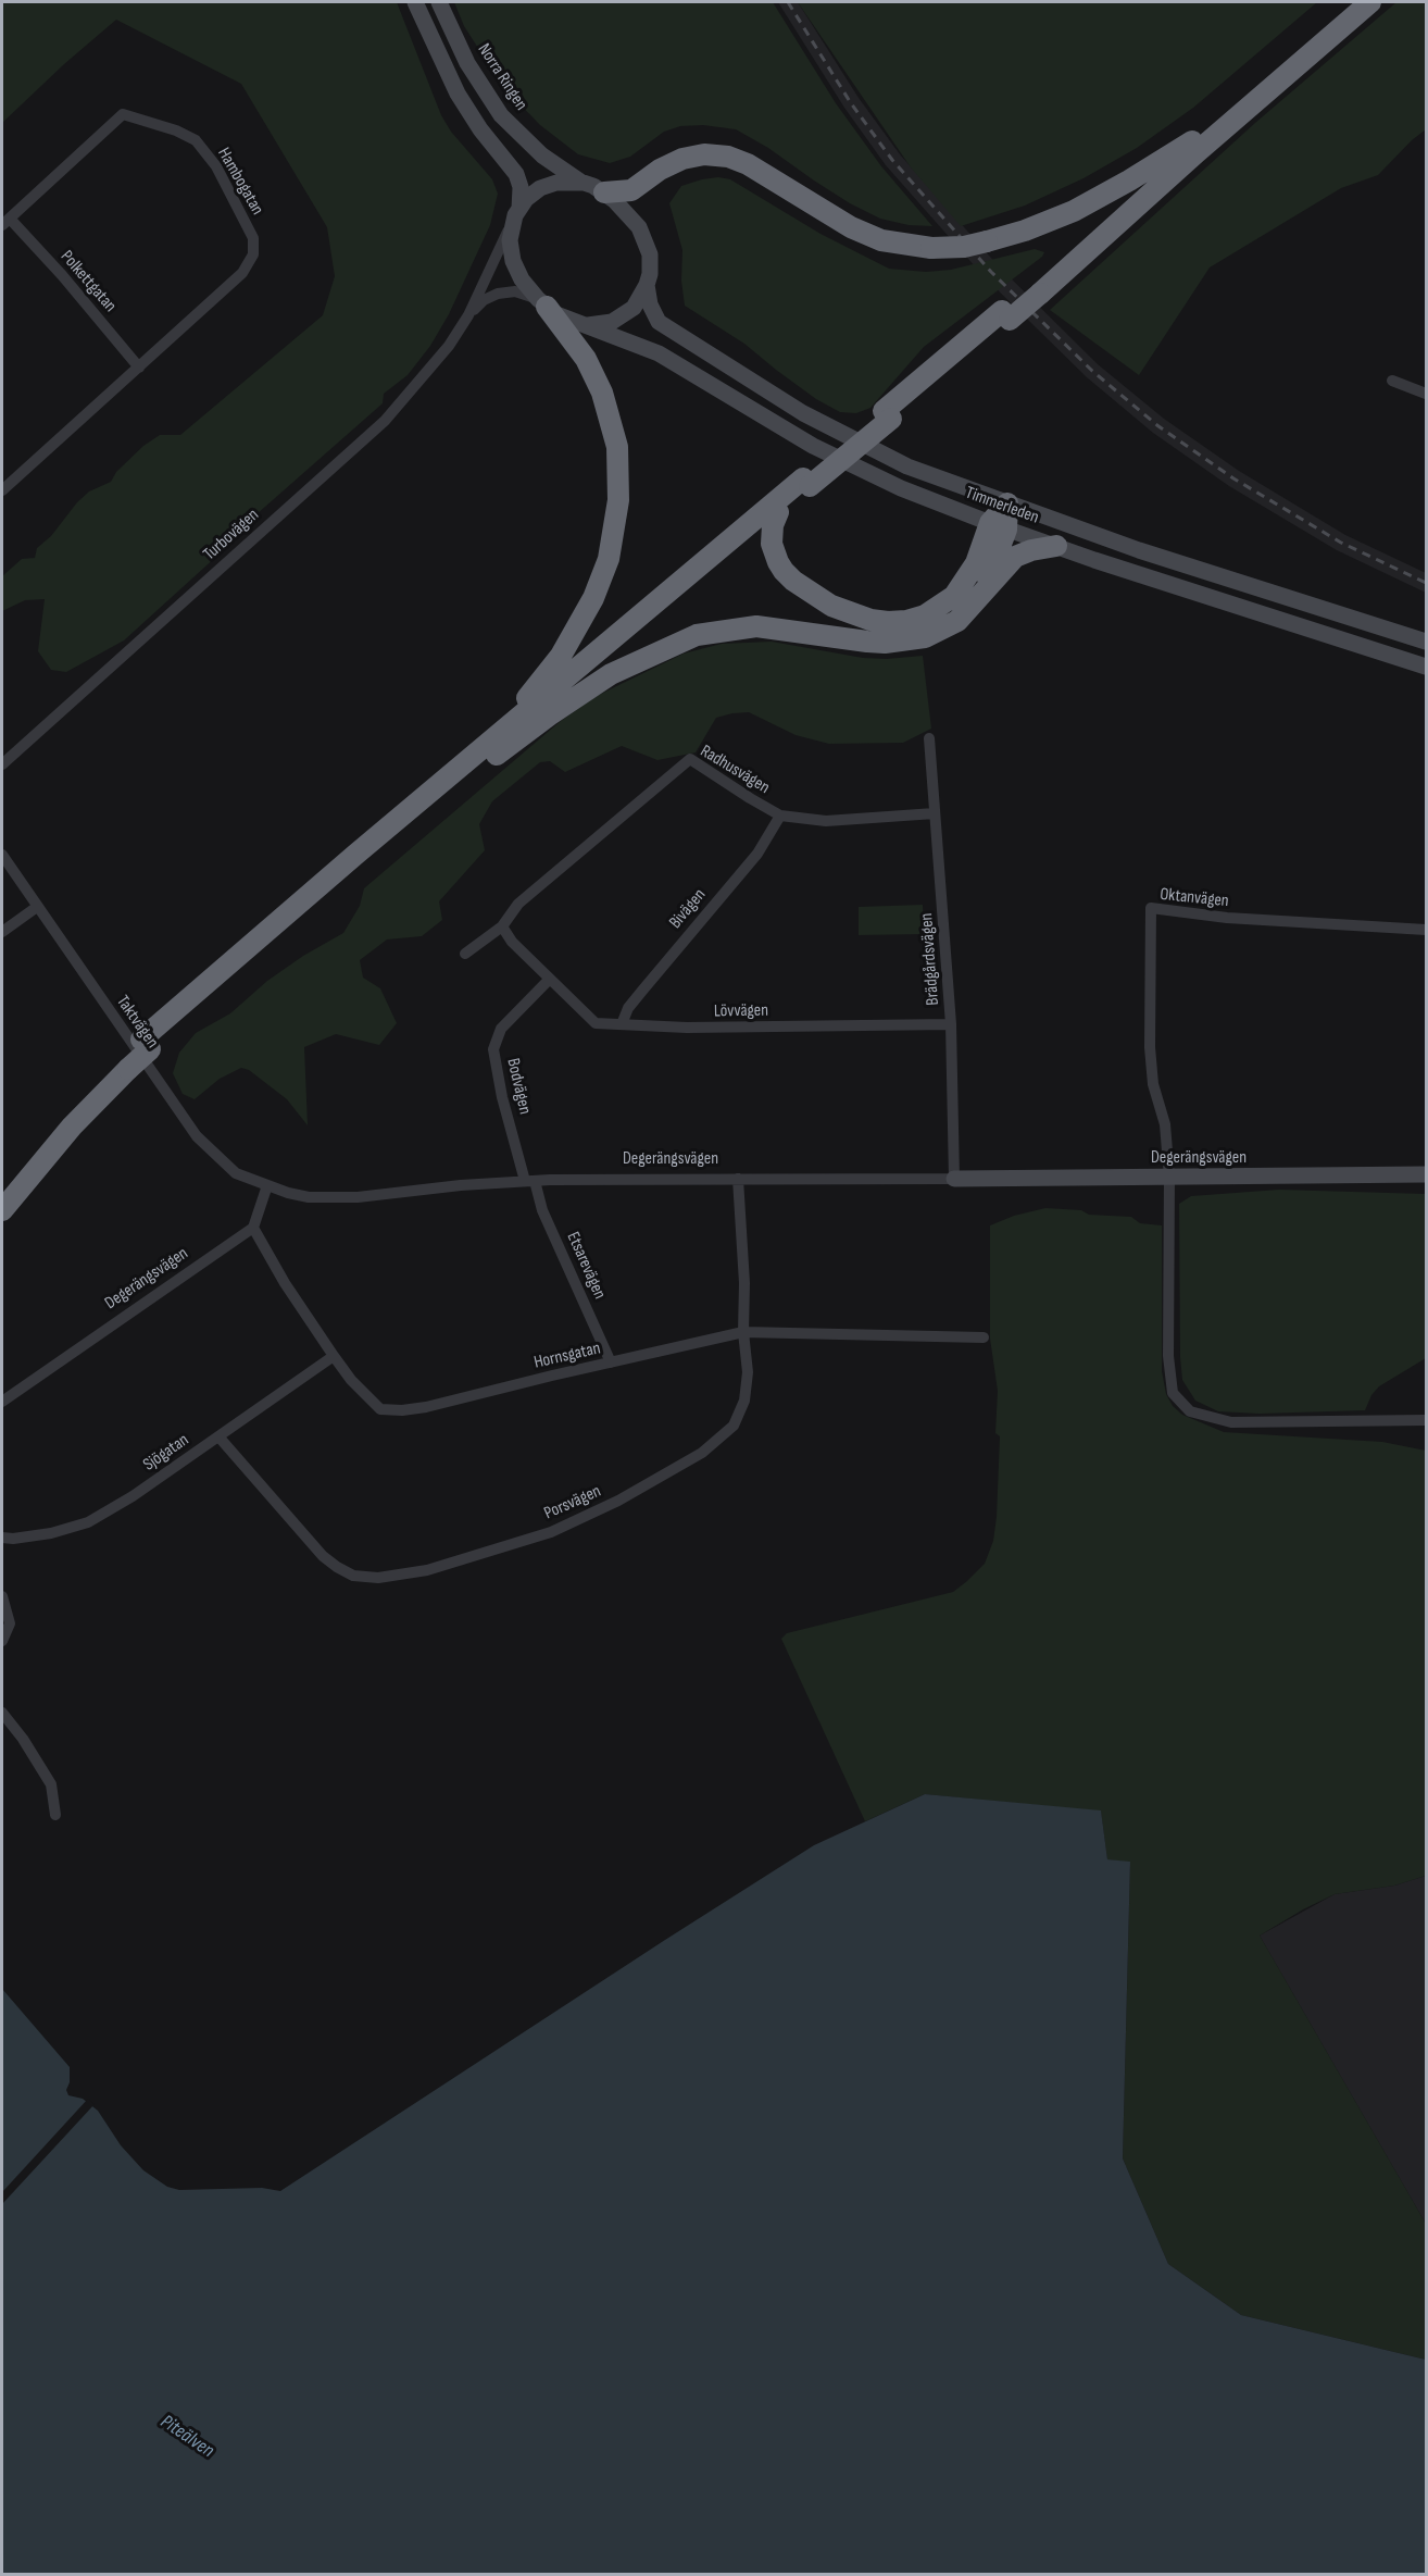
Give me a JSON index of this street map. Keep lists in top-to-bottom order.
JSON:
{
  "streets": {
    "main road": ["Norra Ringen", "Timmerleden", "Degerängsvägen"],
    "street": [
      "Hambogatan",
      "Polkettgatan",
      "Turbovägen",
      "Radhusvägen",
      "Oktanvägen",
      "Bivägen",
      "Brädgårdsvägen",
      "Lövvägen",
      "Taktvägen",
      "Bodvägen",
      "Etsarevägen",
      "Hornsgatan",
      "Sjögatan",
      "Porsvägen"
    ]
  },
  "crossings": [
    ["Norra Ringen", "Timmerleden"],
    ["Norra Ringen", "Turbovägen"],
    ["Hambogatan", "Polkettgatan"],
    ["Timmerleden", "Turbovägen"],
    ["Radhusvägen", "Bivägen"],
    ["Radhusvägen", "Brädgårdsvägen"],
    ["Oktanvägen", "Degerängsvägen"],
    ["Bivägen", "Lövvägen"],
    ["Brädgårdsvägen", "Lövvägen"],
    ["Brädgårdsvägen", "Degerängsvägen"],
    ["Lövvägen", "Bodvägen"],
    ["Taktvägen", "Degerängsvägen"],
    ["Bodvägen", "Degerängsvägen"],
    ["Bodvägen", "Etsarevägen"],
    ["Degerängsvägen", "Etsarevägen"],
    ["Degerängsvägen", "Hornsgatan"],
    ["Degerängsvägen", "Porsvägen"],
    ["Etsarevägen", "Hornsgatan"],
    ["Hornsgatan", "Sjögatan"],
    ["Hornsgatan", "Porsvägen"],
    ["Sjögatan", "Porsvägen"]
  ],
  "water": ["Piteälven"]
}
